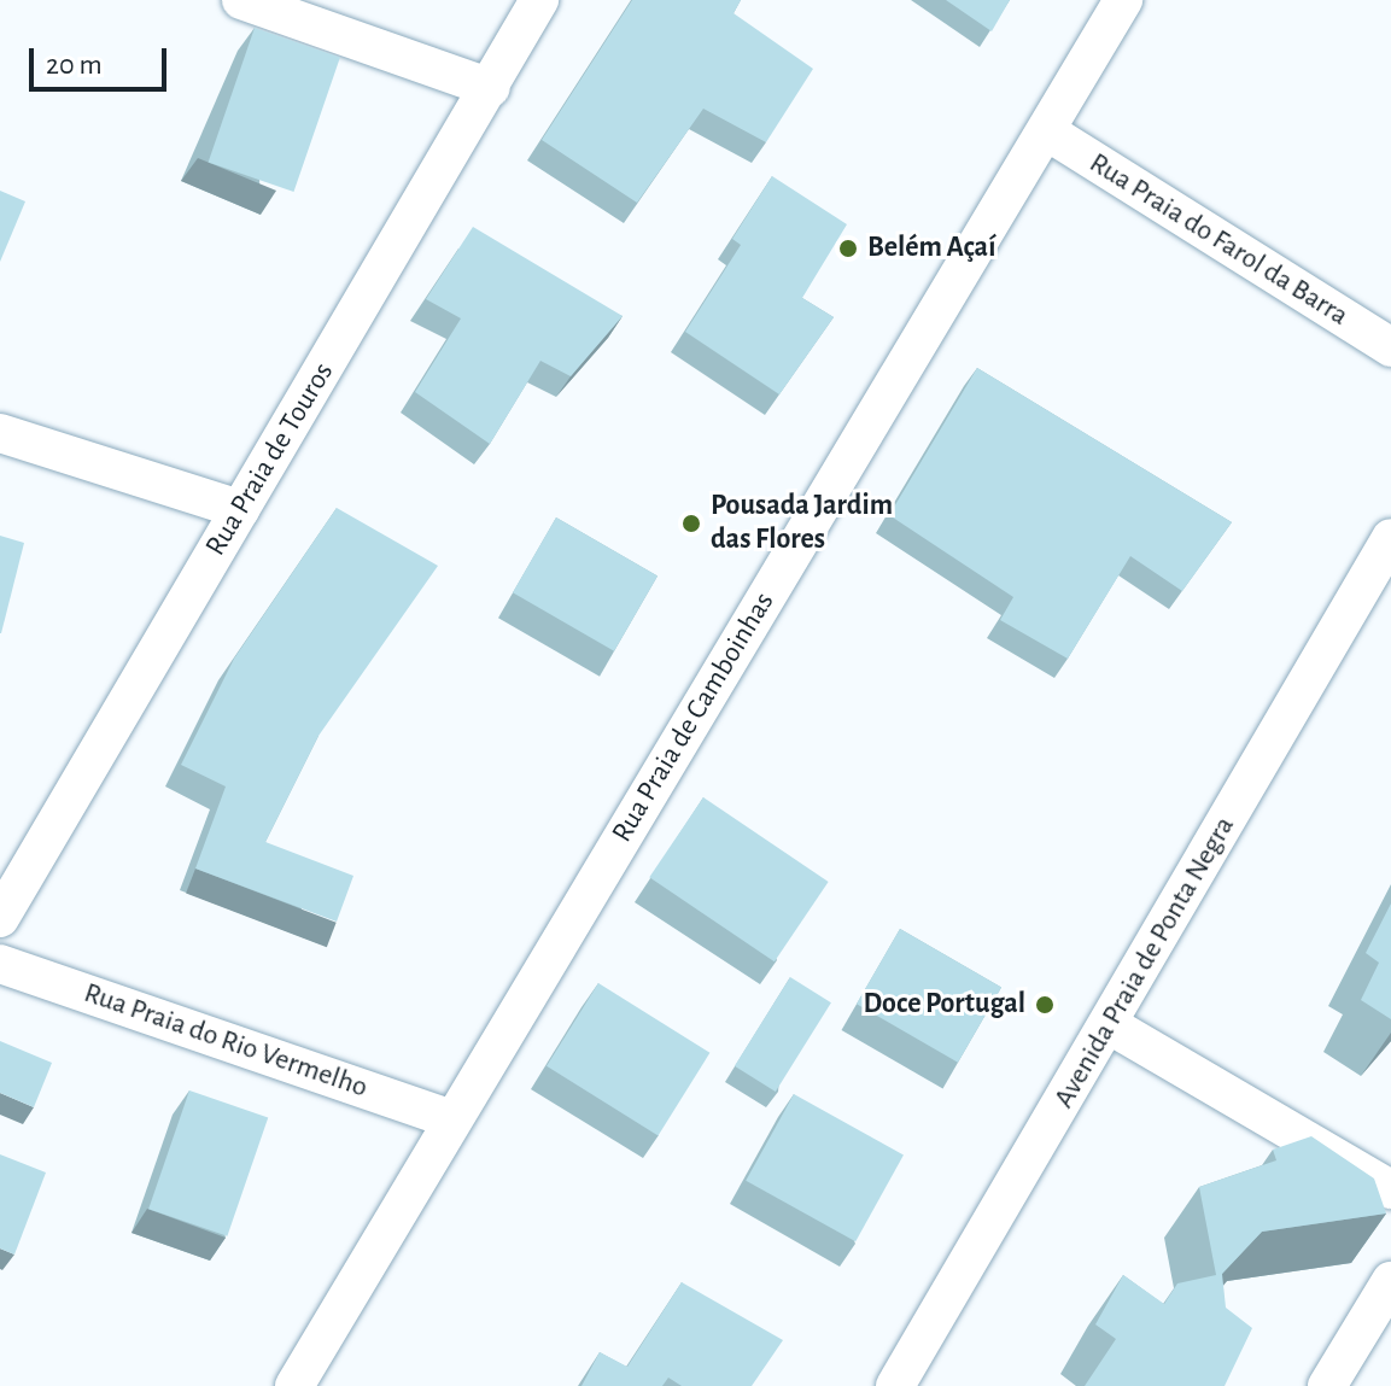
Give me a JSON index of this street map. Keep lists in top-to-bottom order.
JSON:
{
  "streets": {
    "street": [
      "Rua Praia do Farol da Barra",
      "Rua Praia de Touros",
      "Rua Praia de Camboinhas",
      "Avenida Praia de Ponta Negra",
      "Rua Praia do Rio Vermelho"
    ]
  },
  "crossings": [
    ["Rua Praia do Farol da Barra", "Rua Praia de Camboinhas"],
    ["Rua Praia de Camboinhas", "Rua Praia do Rio Vermelho"]
  ],
  "places": ["Belém Açaí", "Pousada Jardim das Flores", "Doce Portugal"],
  "scale_bar": "20 m"
}
